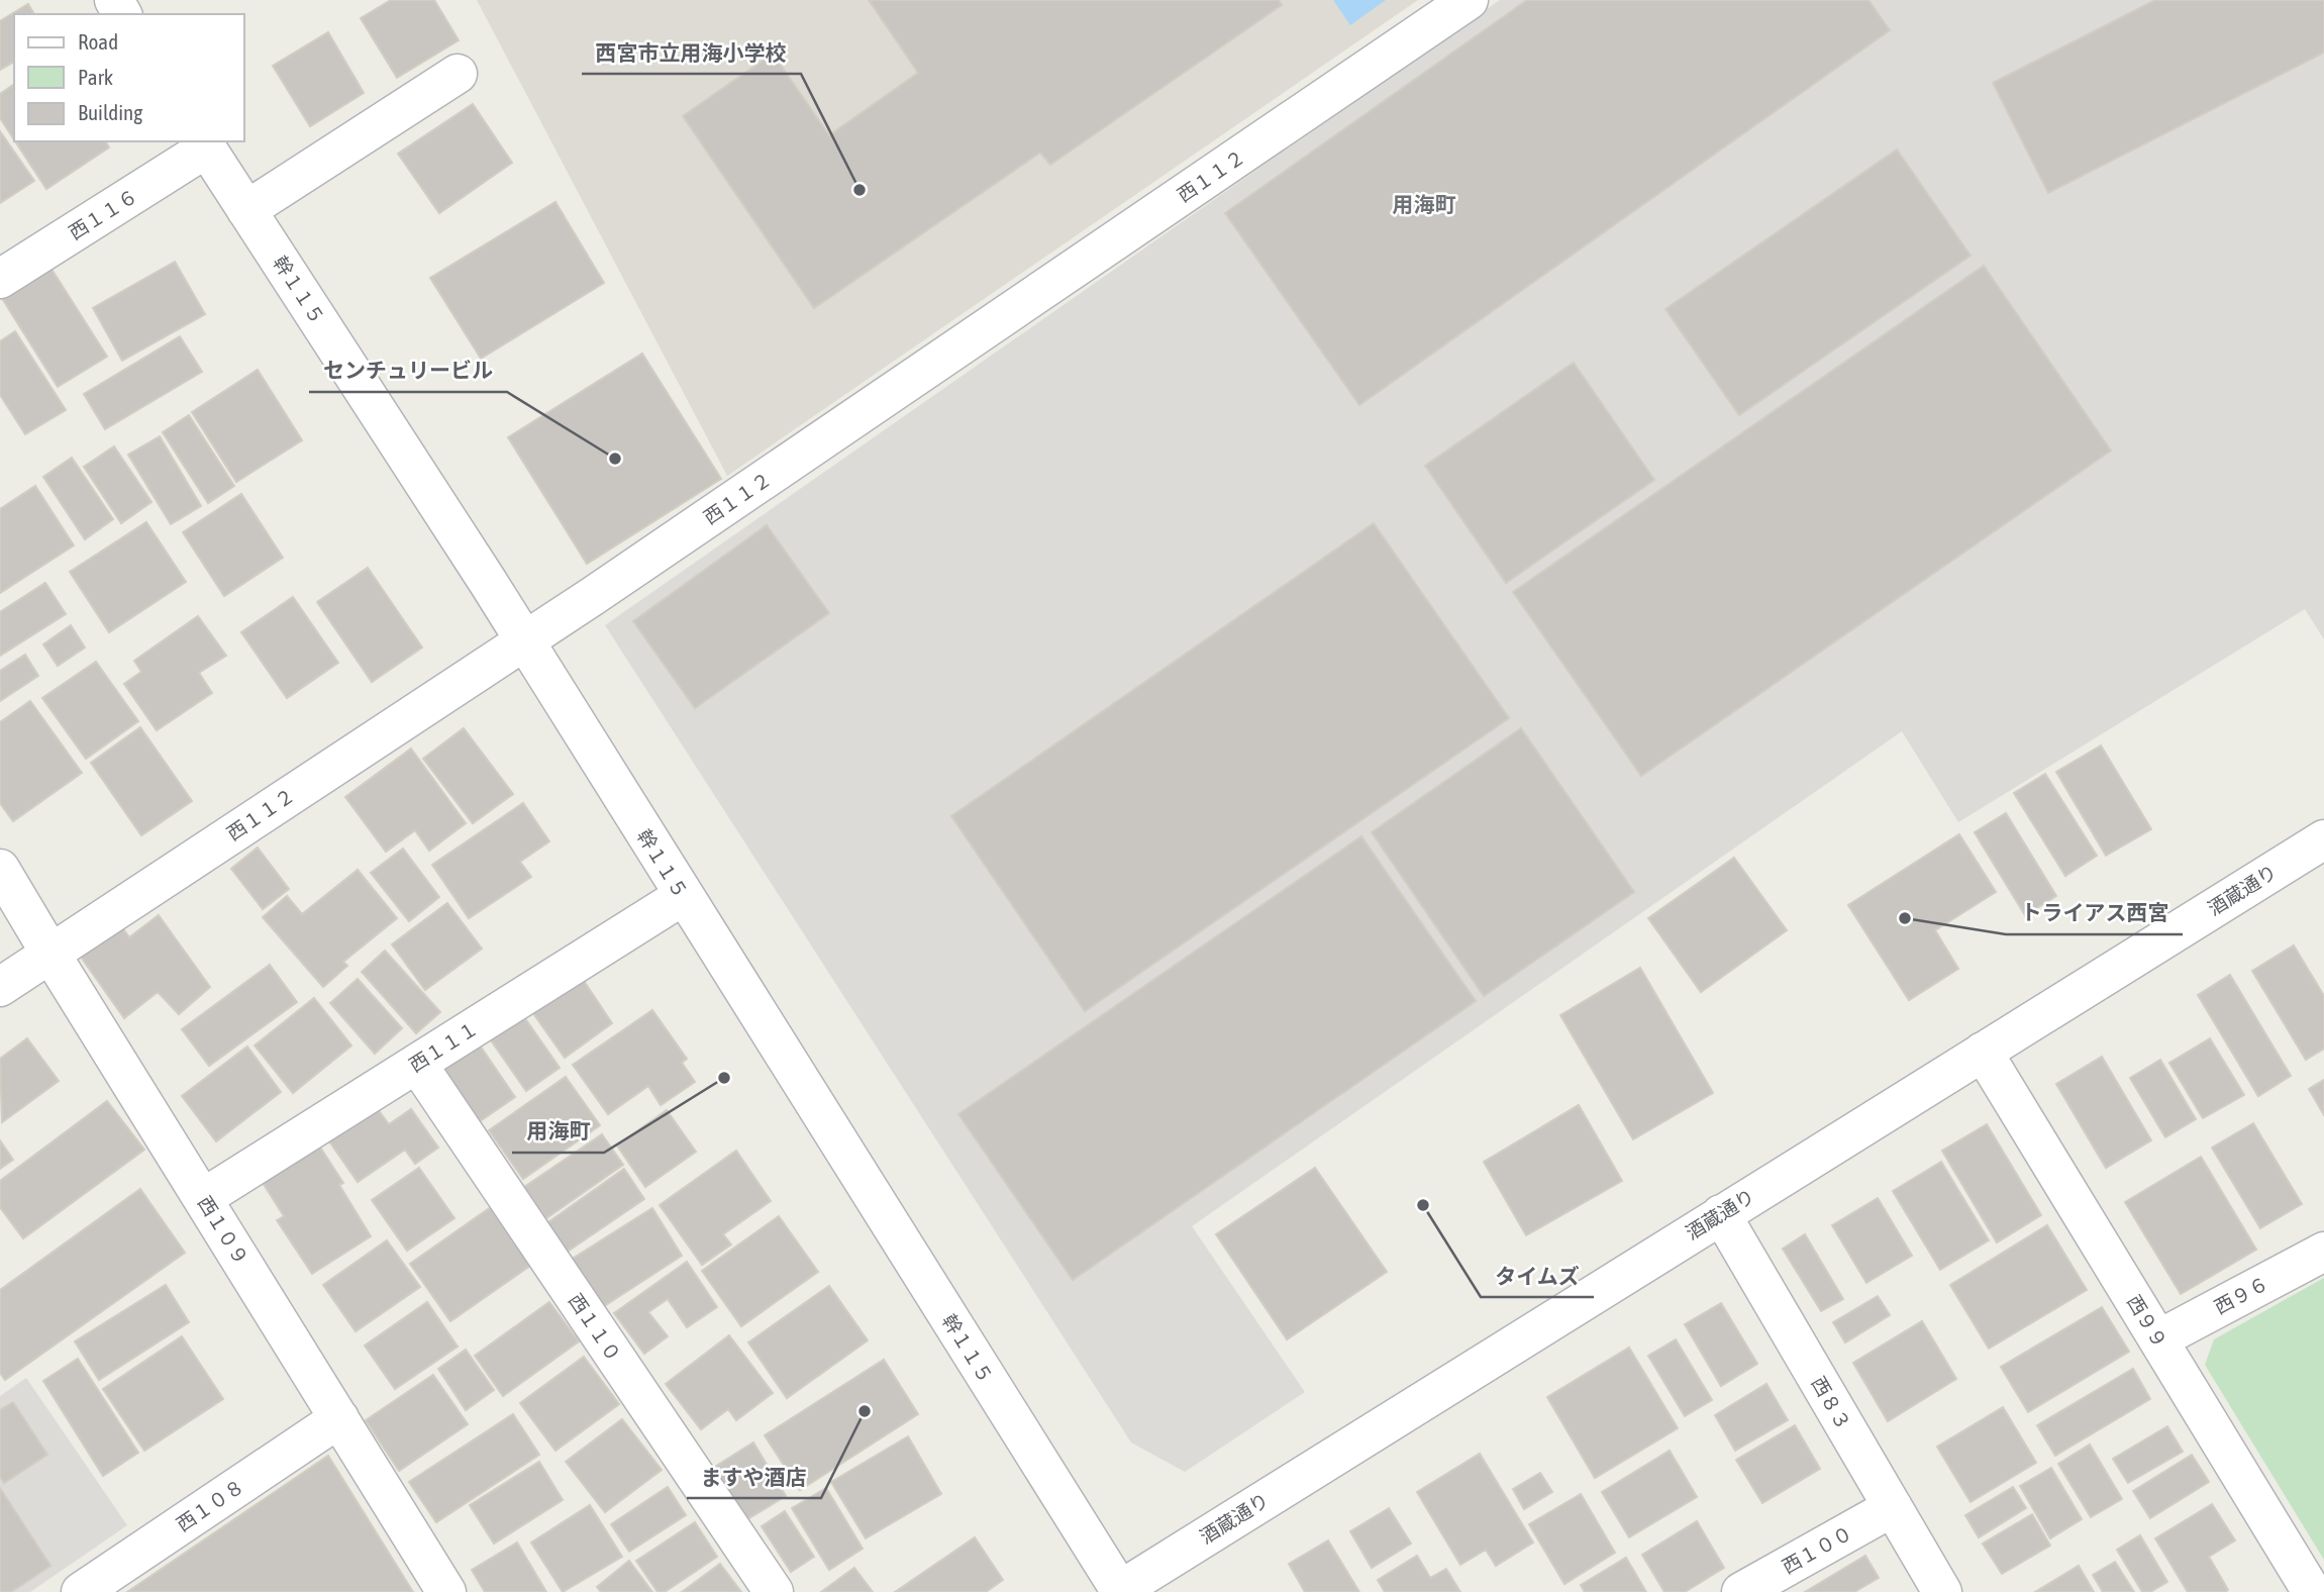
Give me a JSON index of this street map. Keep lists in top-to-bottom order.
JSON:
{
  "streets": {
    "street": [
      "西１１２",
      "西１１６",
      "幹１１５",
      "酒蔵通り",
      "西１１１",
      "西１０９",
      "西９６",
      "西９９",
      "西１１０",
      "西８３",
      "西１０８",
      "西１００"
    ]
  },
  "crossings": [
    ["西１１２", "幹１１５"],
    ["西１１２", "西１０９"],
    ["西１１６", "幹１１５"],
    ["幹１１５", "酒蔵通り"],
    ["幹１１５", "西１１１"],
    ["酒蔵通り", "西９９"],
    ["酒蔵通り", "西８３"],
    ["西１１１", "西１０９"],
    ["西１１１", "西１１０"],
    ["西１０９", "西１０８"],
    ["西９６", "西９９"],
    ["西８３", "西１００"]
  ],
  "districts": ["用海町"],
  "places": [
    "西宮市立用海小学校",
    "センチュリービル",
    "トライアス西宮",
    "用海町",
    "タイムズ",
    "ますや酒店"
  ],
  "legend": ["Road", "Park", "Building"]
}
